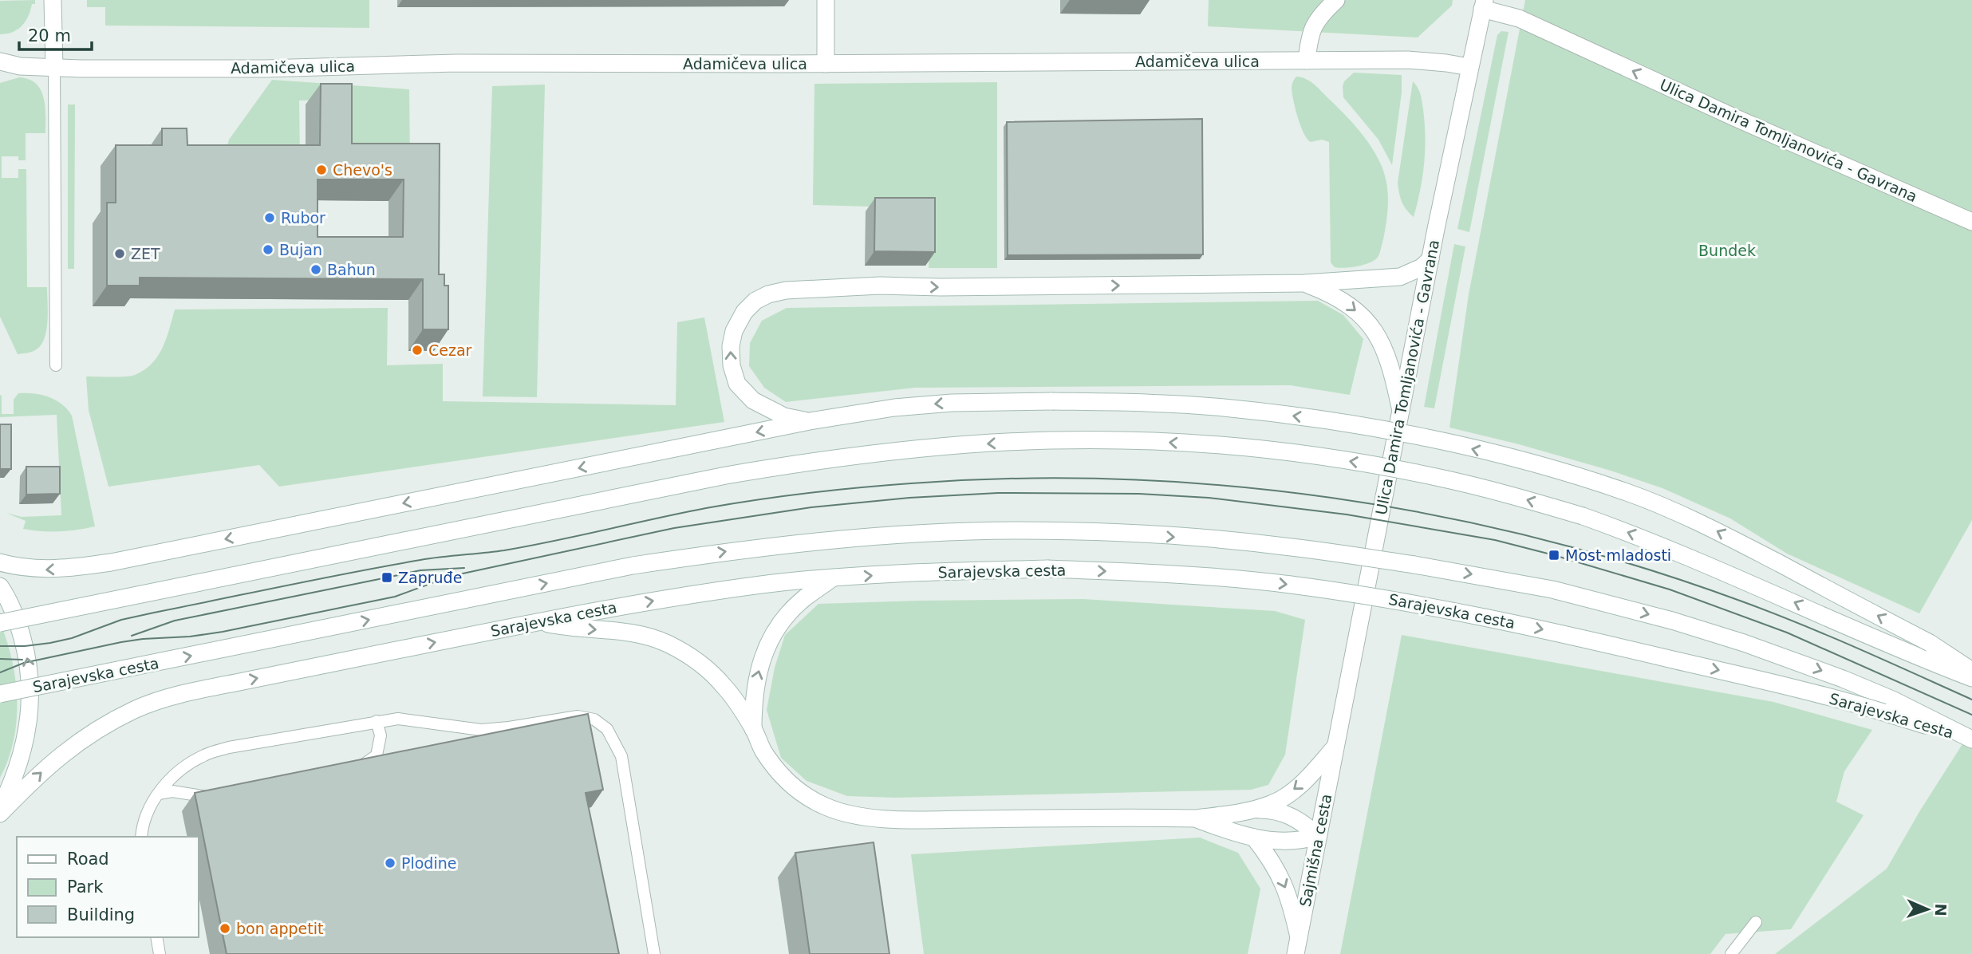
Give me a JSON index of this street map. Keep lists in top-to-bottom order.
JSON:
{
  "streets": {
    "main road": [
      "Adamičeva ulica",
      "Ulica Damira Tomljanovića - Gavrana",
      "Sarajevska cesta",
      "Sajmišna cesta"
    ]
  },
  "crossings": [
    ["Adamičeva ulica", "Ulica Damira Tomljanovića - Gavrana"],
    ["Ulica Damira Tomljanovića - Gavrana", "Sajmišna cesta"]
  ],
  "one_way": ["Ulica Damira Tomljanovića - Gavrana"],
  "parks": ["Bundek"],
  "places": {
    "other": [
      "Chevo's",
      "Rubor",
      "Bujan",
      "ZET",
      "Bahun",
      "Cezar",
      "Plodine",
      "bon appetit"
    ],
    "transit": ["Most mladosti", "Zapruđe"]
  },
  "legend": ["Road", "Park", "Building"],
  "scale_bar": "20 m",
  "north": "right"
}
